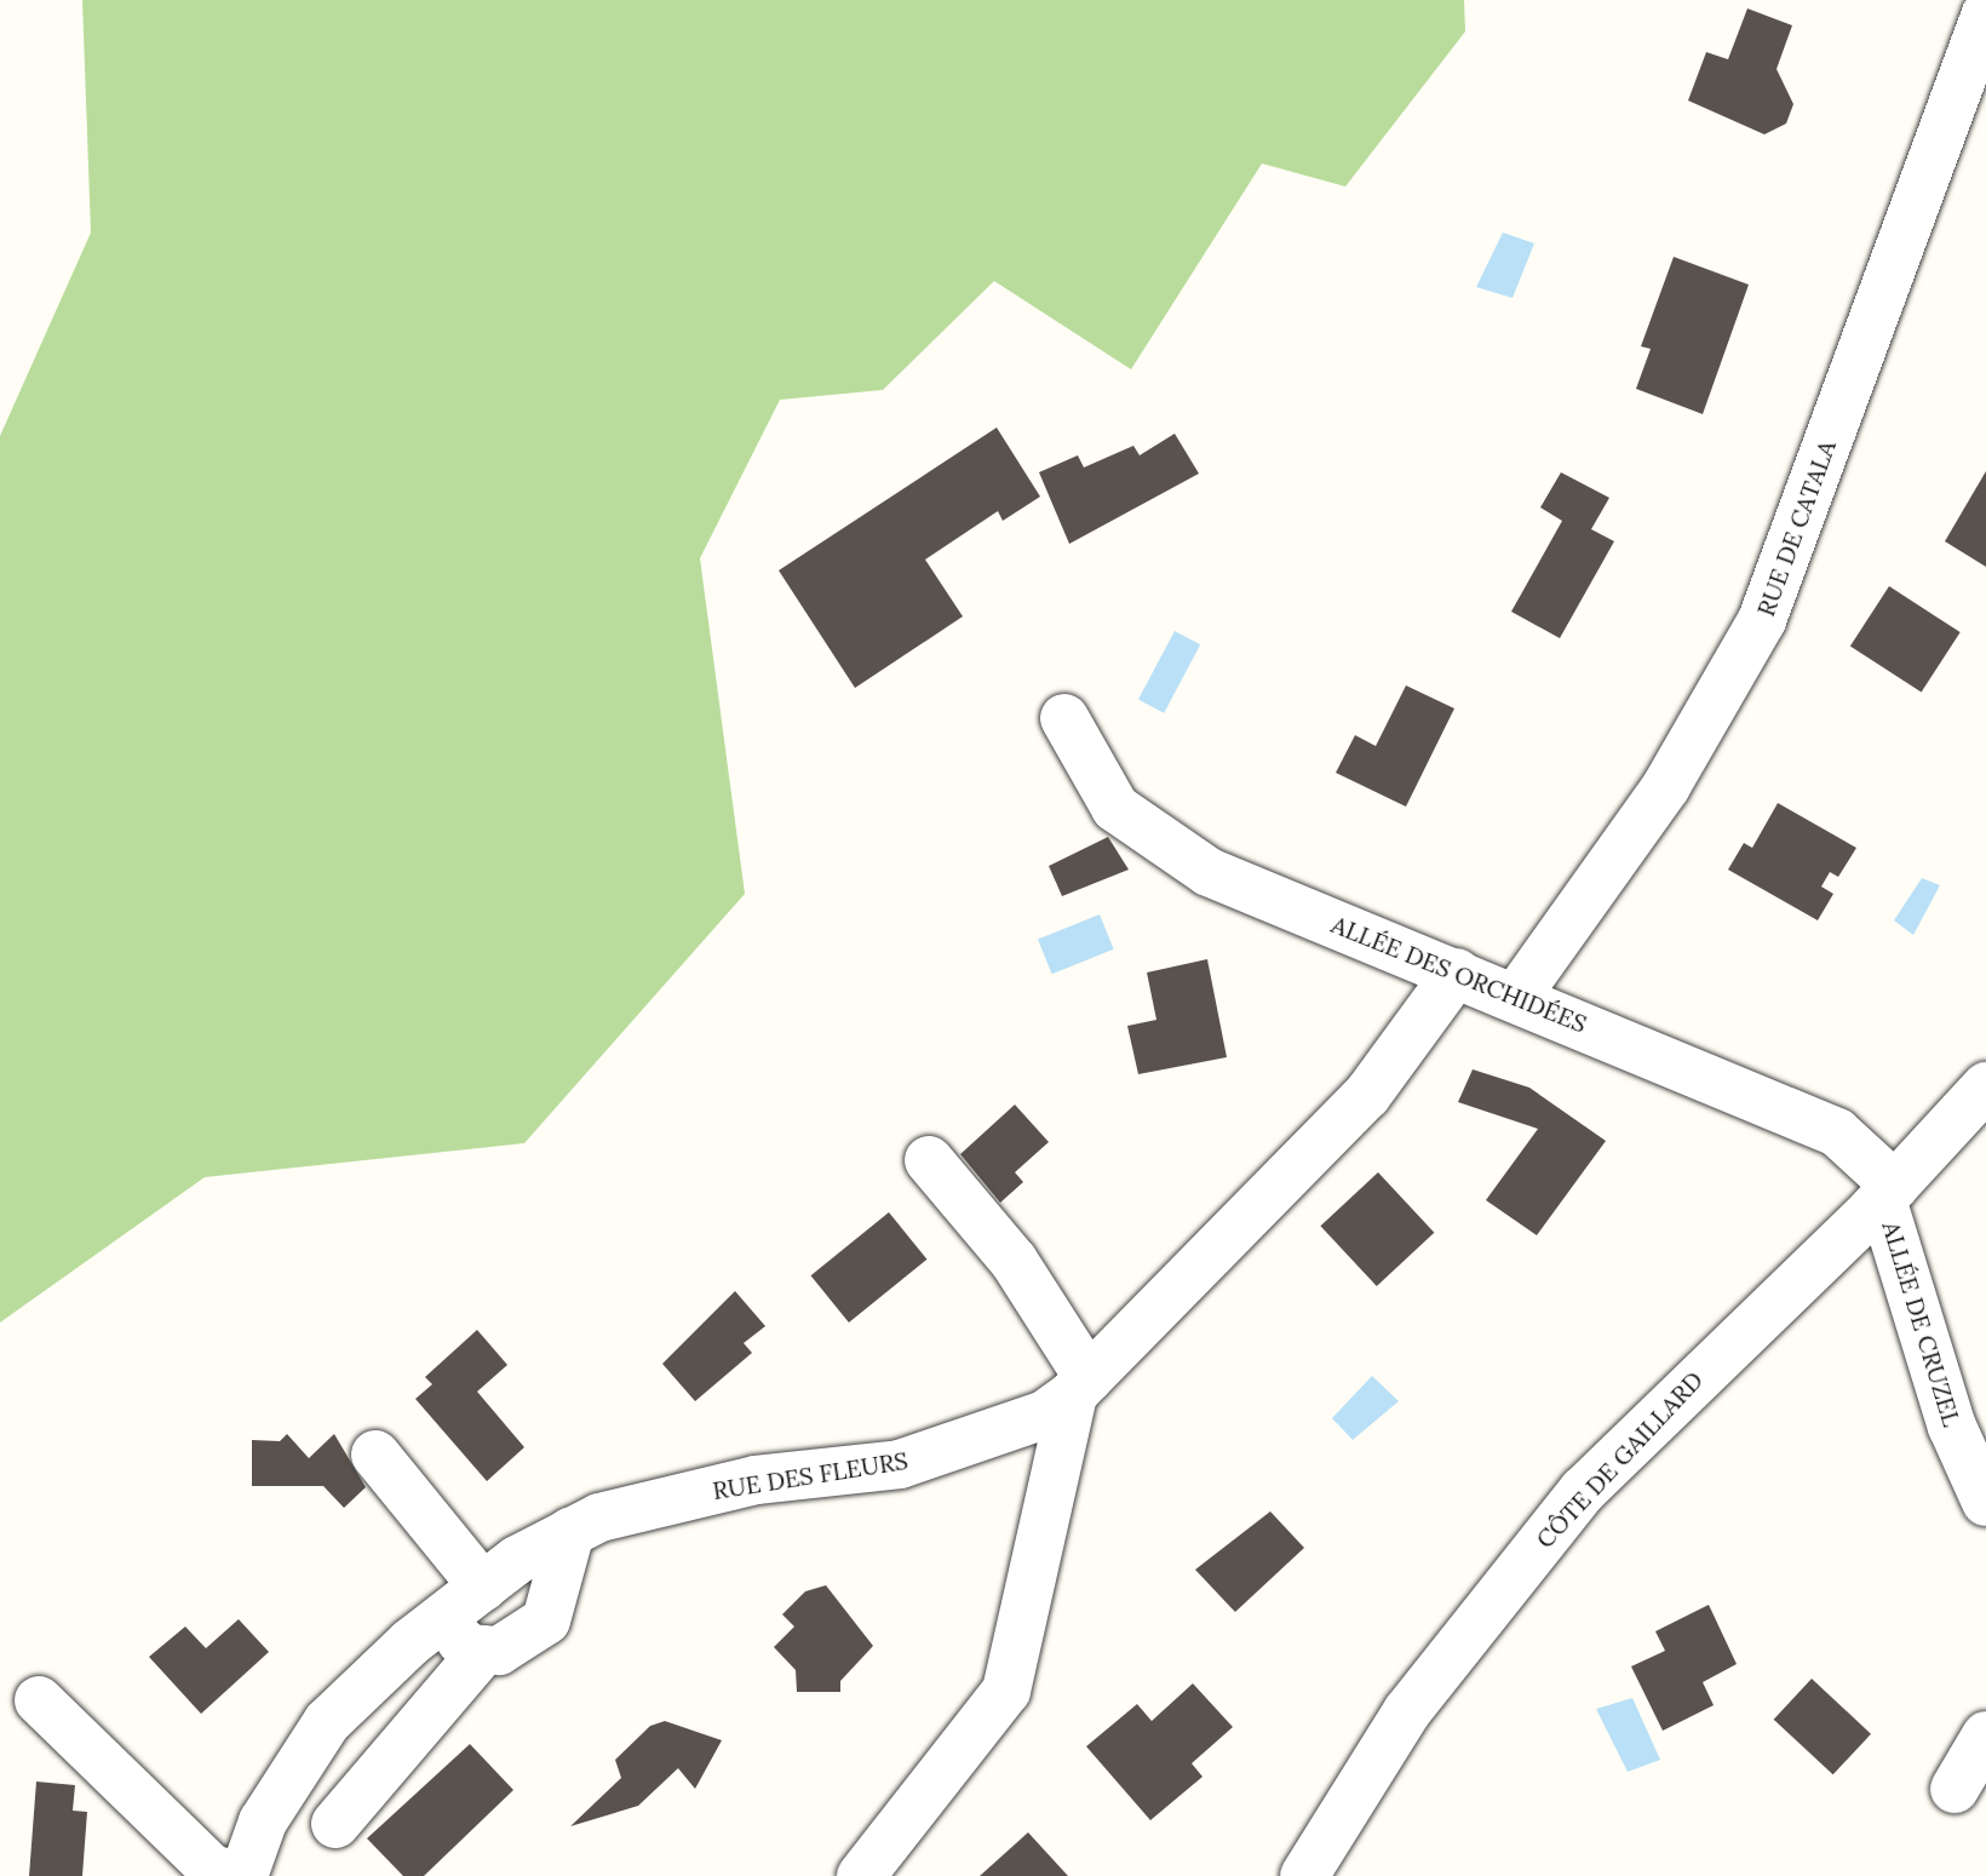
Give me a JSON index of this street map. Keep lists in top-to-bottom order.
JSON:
{
  "streets": {
    "street": [
      "RUE DE CATALA",
      "ALLÉE DES ORCHIDÉES",
      "ALLÉE DE CRUZEL",
      "CÔTE DE GAILLARD",
      "RUE DES FLEURS"
    ]
  },
  "crossings": [
    ["RUE DE CATALA", "ALLÉE DES ORCHIDÉES"],
    ["ALLÉE DES ORCHIDÉES", "ALLÉE DE CRUZEL"],
    ["ALLÉE DES ORCHIDÉES", "CÔTE DE GAILLARD"],
    ["ALLÉE DES ORCHIDÉES", "RUE DES FLEURS"],
    ["ALLÉE DE CRUZEL", "CÔTE DE GAILLARD"]
  ]
}
